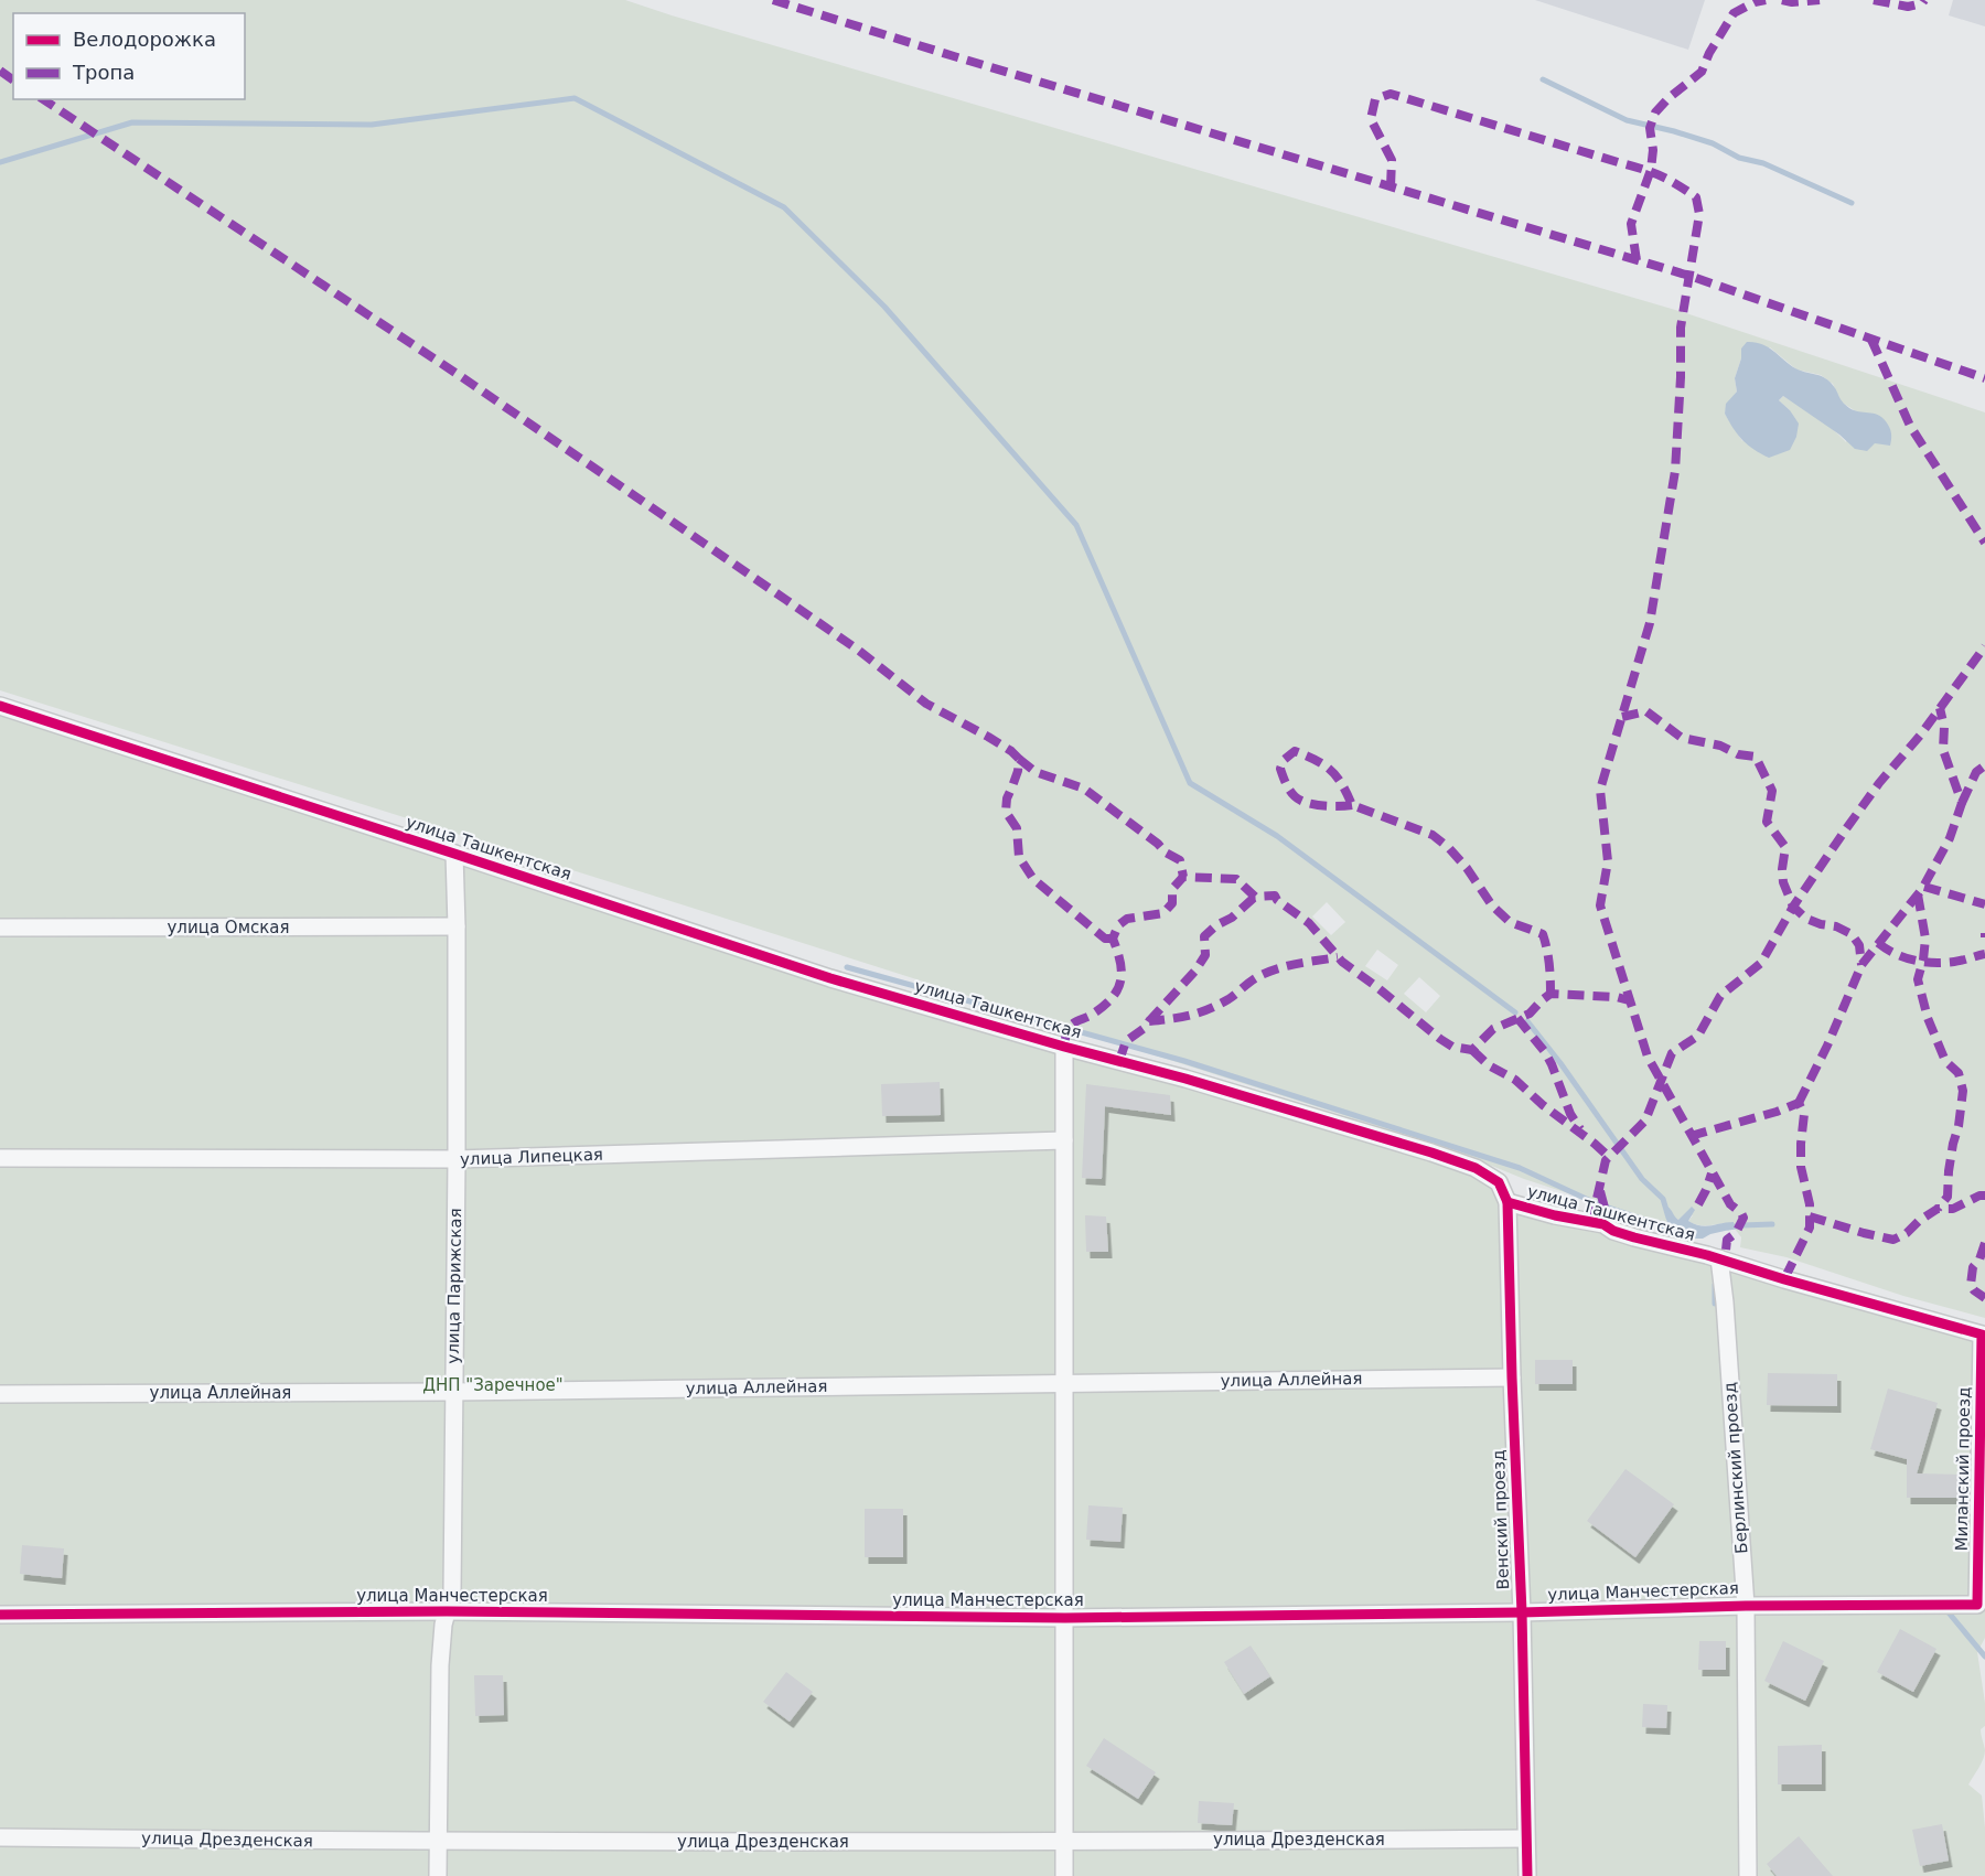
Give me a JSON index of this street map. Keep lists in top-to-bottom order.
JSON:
{
  "streets": {
    "street": [
      "улица Ташкентская",
      "улица Омская",
      "улица Липецкая",
      "улица Парижская",
      "улица Аллейная",
      "Берлинский проезд",
      "Миланский проезд",
      "Венский проезд",
      "улица Манчестерская",
      "улица Дрезденская"
    ]
  },
  "crossings": [
    ["улица Ташкентская", "улица Парижская"],
    ["улица Ташкентская", "Берлинский проезд"],
    ["улица Ташкентская", "Миланский проезд"],
    ["улица Ташкентская", "Венский проезд"],
    ["улица Омская", "улица Парижская"],
    ["улица Липецкая", "улица Парижская"],
    ["улица Парижская", "улица Аллейная"],
    ["улица Парижская", "улица Манчестерская"],
    ["улица Парижская", "улица Дрезденская"],
    ["улица Аллейная", "Венский проезд"],
    ["Берлинский проезд", "улица Манчестерская"],
    ["Миланский проезд", "улица Манчестерская"],
    ["Венский проезд", "улица Манчестерская"],
    ["Венский проезд", "улица Дрезденская"]
  ],
  "parks": ["ДНП \"Заречное\""],
  "legend": ["Велодорожка", "Тропа"]
}
